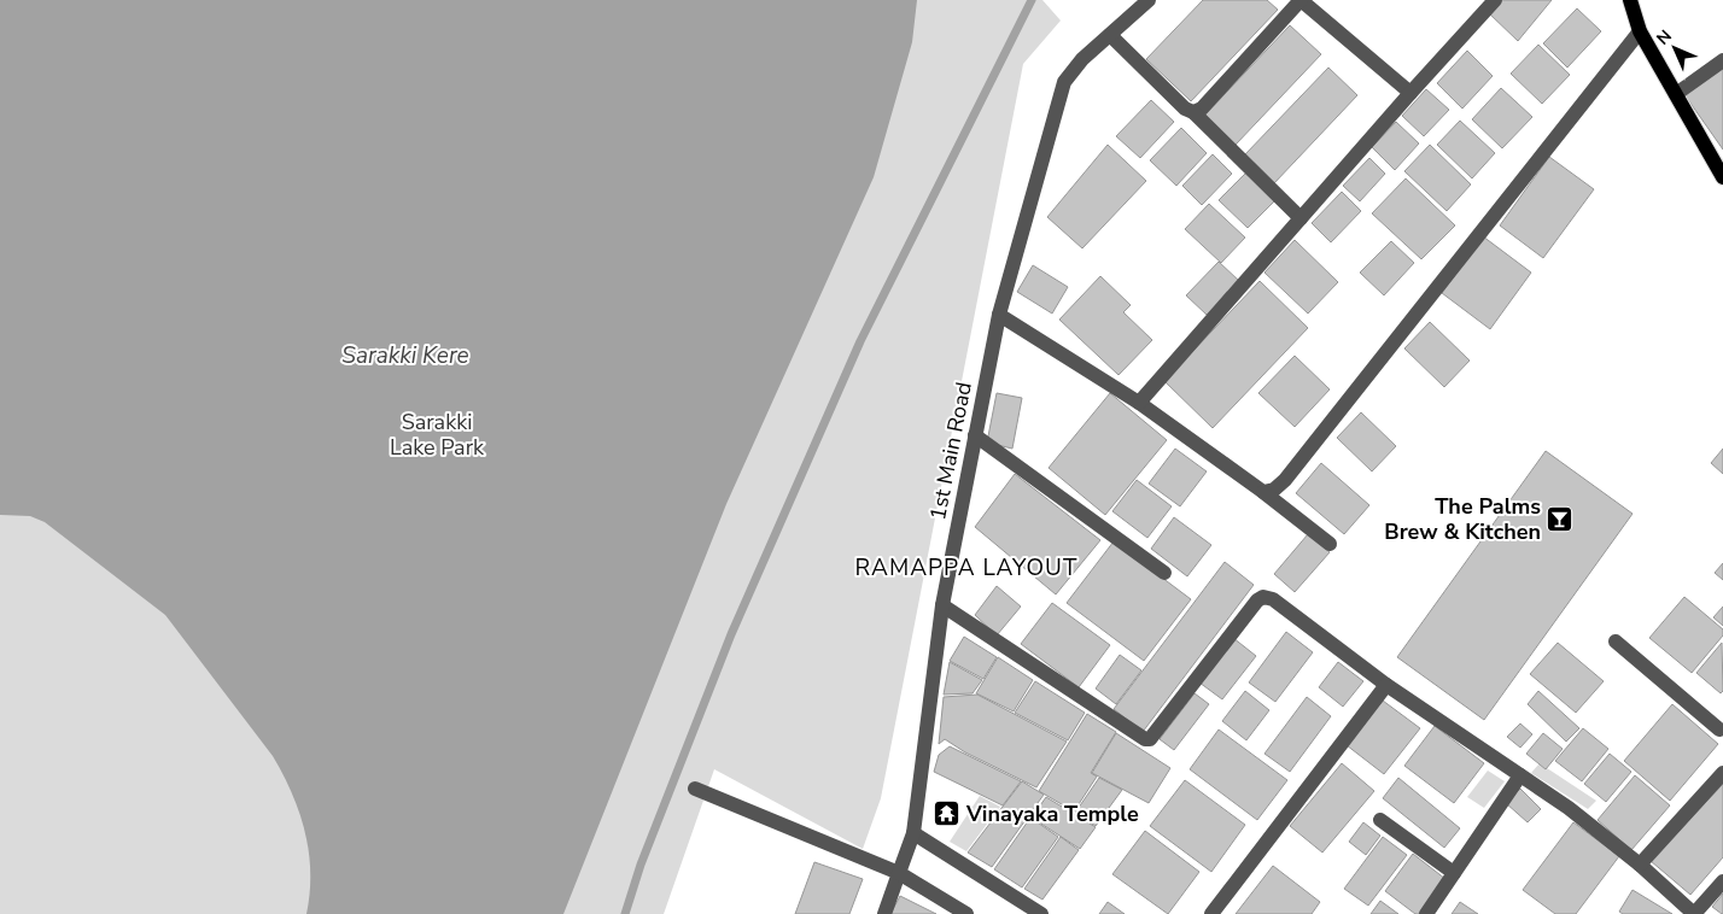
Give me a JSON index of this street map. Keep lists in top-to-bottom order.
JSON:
{
  "streets": {
    "street": ["1st Main Road"]
  },
  "districts": ["RAMAPPA LAYOUT"],
  "water": ["Sarakki Kere"],
  "parks": ["Sarakki Lake Park"],
  "places": {
    "bar": ["The Palms Brew & Kitchen"],
    "temple": ["Vinayaka Temple"]
  },
  "north": "top left"
}
